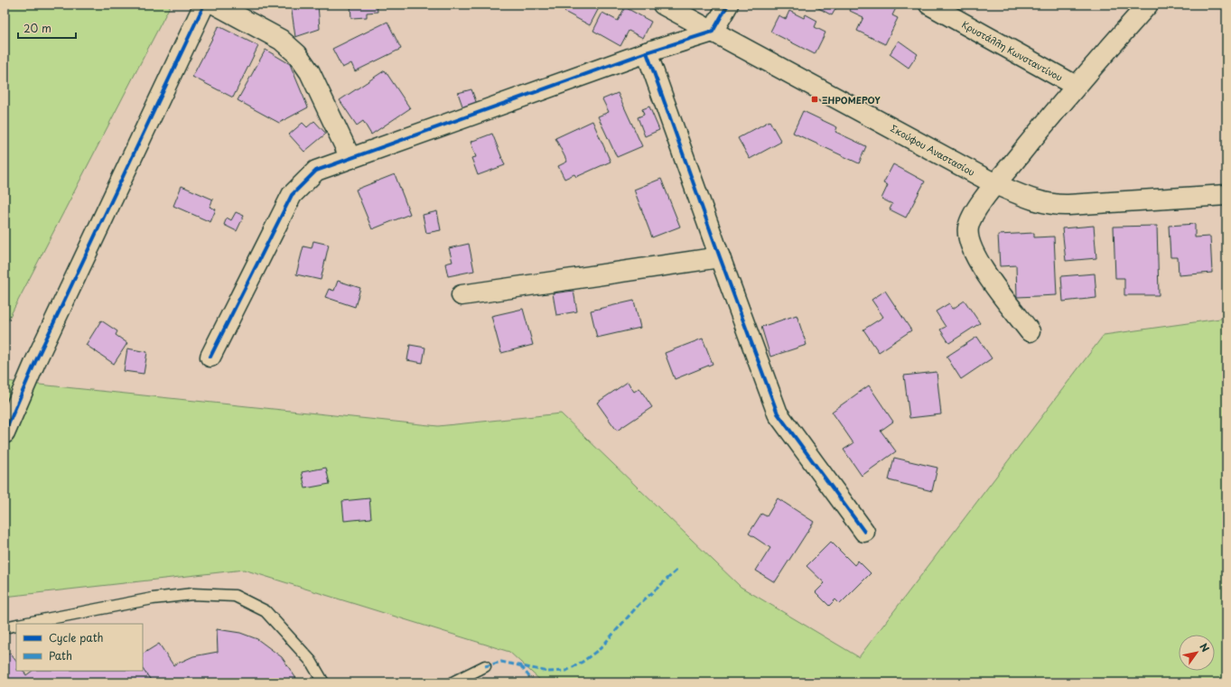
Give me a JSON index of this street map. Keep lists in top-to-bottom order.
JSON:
{
  "streets": {
    "street": ["Κρυστάλλη Κωνσταντίνου", "Σκούφου Αναστασίου"]
  },
  "places": {
    "transit": ["ΞΗΡΟΜΕΡΟΥ"]
  },
  "legend": ["Cycle path", "Path"],
  "scale_bar": "20 m",
  "north": "top right"
}
